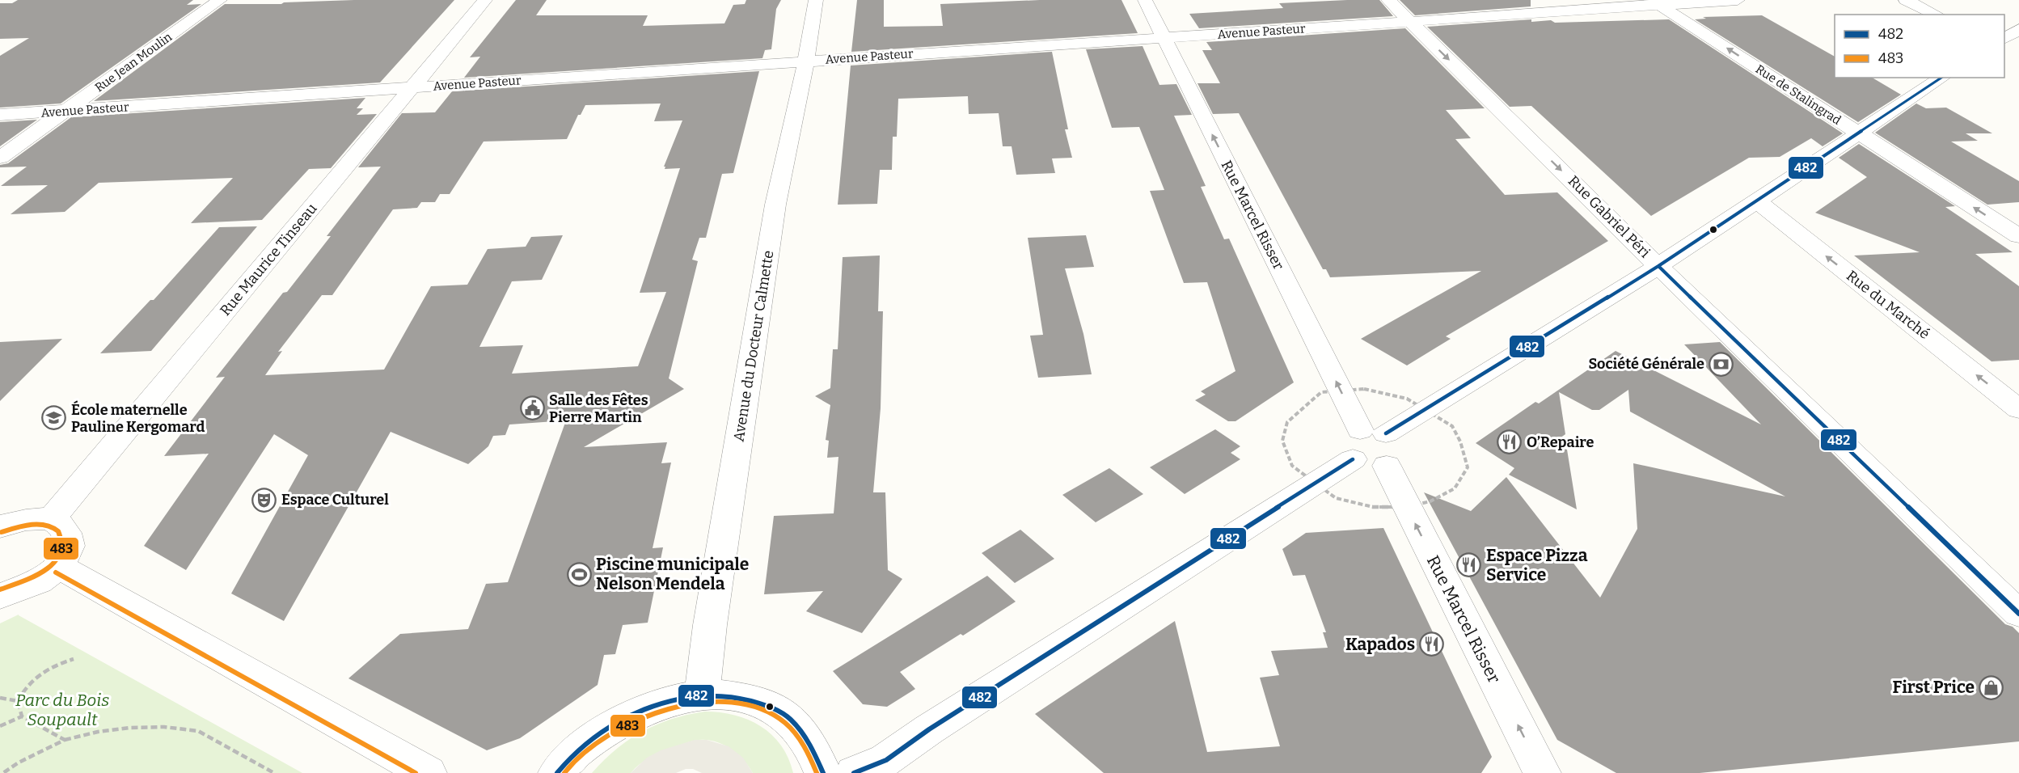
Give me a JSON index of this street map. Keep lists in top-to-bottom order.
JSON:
{
  "streets": {
    "street": [
      "Avenue Pasteur",
      "Rue Jean Moulin",
      "Rue de Stalingrad",
      "Rue Marcel Risser",
      "Rue Gabriel Péri",
      "Rue Maurice Tinseau",
      "Rue du Marché",
      "Avenue du Docteur Calmette"
    ]
  },
  "crossings": [
    ["Avenue Pasteur", "Rue Jean Moulin"],
    ["Avenue Pasteur", "Rue de Stalingrad"],
    ["Avenue Pasteur", "Rue Marcel Risser"],
    ["Avenue Pasteur", "Rue Gabriel Péri"],
    ["Avenue Pasteur", "Rue Maurice Tinseau"],
    ["Avenue Pasteur", "Avenue du Docteur Calmette"]
  ],
  "one_way": [
    "Rue de Stalingrad",
    "Rue Marcel Risser",
    "Rue Gabriel Péri",
    "Rue du Marché"
  ],
  "parks": ["Parc du Bois Soupault"],
  "places": {
    "bank": ["Société Générale"],
    "public building": ["Salle des Fêtes Pierre Martin"],
    "school or university": ["École maternelle Pauline Kergomard"],
    "restaurant": ["O’Repaire", "Espace Pizza Service", "Kapados"],
    "theatre": ["Espace Culturel"],
    "sports": ["Piscine municipale Nelson Mendela"],
    "shop": ["First Price"]
  },
  "lines": ["transit line 482", "transit line 483"],
  "legend": ["482", "483"]
}
